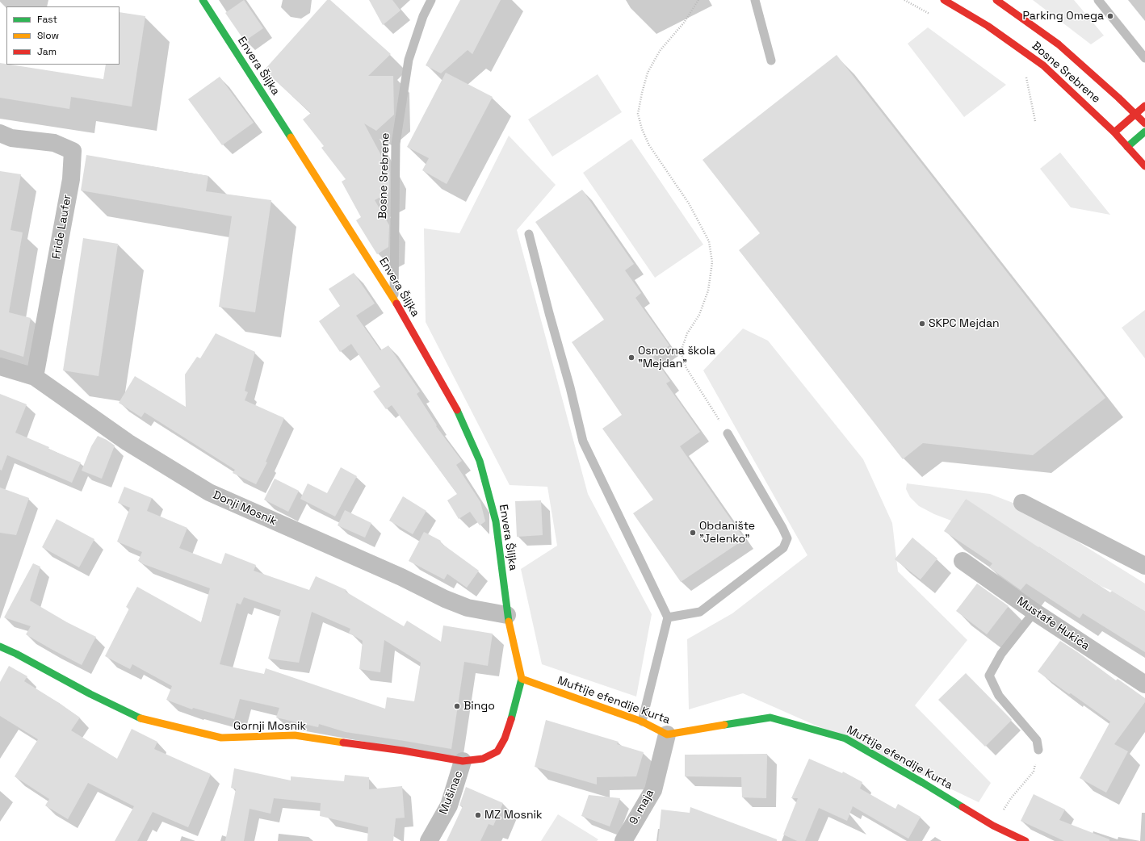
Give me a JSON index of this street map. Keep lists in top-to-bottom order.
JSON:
{
  "streets": {
    "street": [
      "Envera Šiljka",
      "Bosne Srebrene",
      "Fride Laufer",
      "Donji Mosnik",
      "Mustafe Hukića",
      "Muftije efendije Kurta",
      "Gornji Mosnik",
      "Mušinac",
      "9. maja"
    ]
  },
  "crossings": [
    ["Envera Šiljka", "Bosne Srebrene"],
    ["Envera Šiljka", "Donji Mosnik"],
    ["Fride Laufer", "Donji Mosnik"],
    ["Muftije efendije Kurta", "Gornji Mosnik"],
    ["Muftije efendije Kurta", "9. maja"],
    ["Gornji Mosnik", "Mušinac"]
  ],
  "places": [
    "Parking Omega",
    "SKPC Mejdan",
    "Osnovna škola \"Mejdan\"",
    "Obdanište \"Jelenko\"",
    "Bingo",
    "MZ Mosnik"
  ],
  "legend": ["Fast", "Slow", "Jam"]
}
